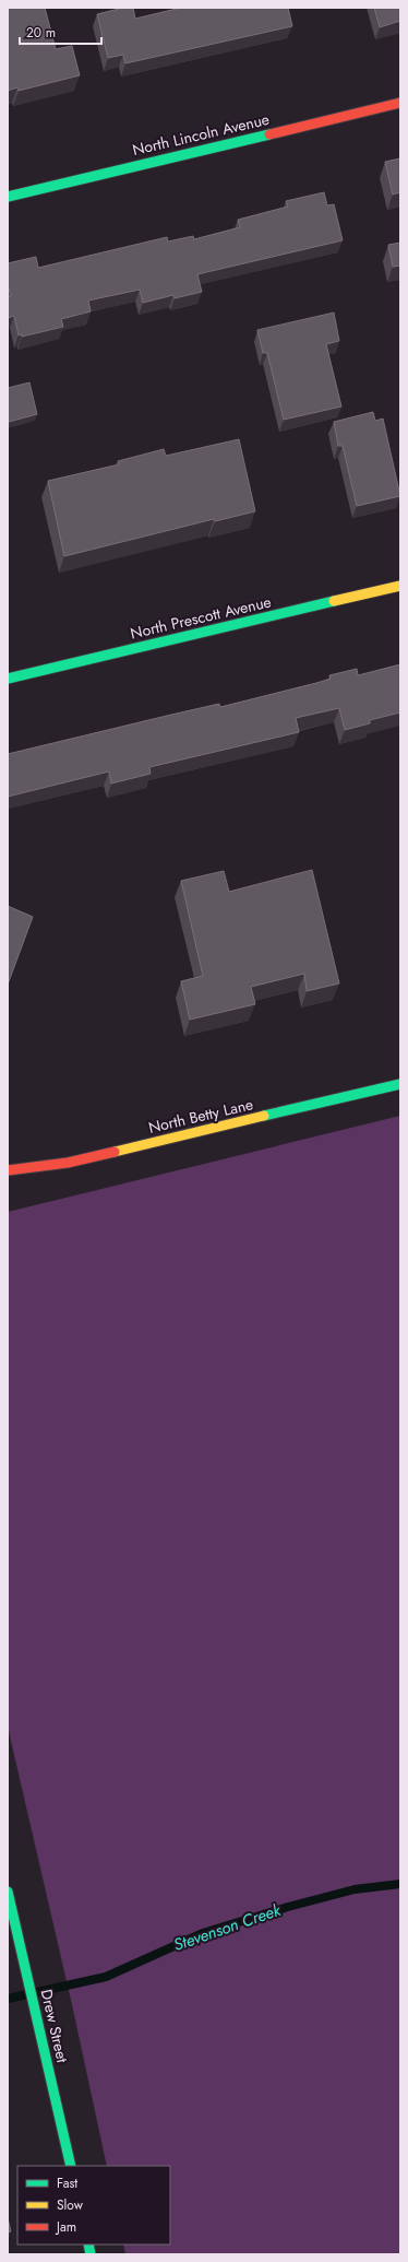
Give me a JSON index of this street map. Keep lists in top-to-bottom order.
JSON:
{
  "streets": {
    "street": [
      "North Lincoln Avenue",
      "North Prescott Avenue",
      "North Betty Lane",
      "Drew Street"
    ]
  },
  "water": ["Stevenson Creek"],
  "legend": ["Fast", "Slow", "Jam"],
  "scale_bar": "20 m"
}
